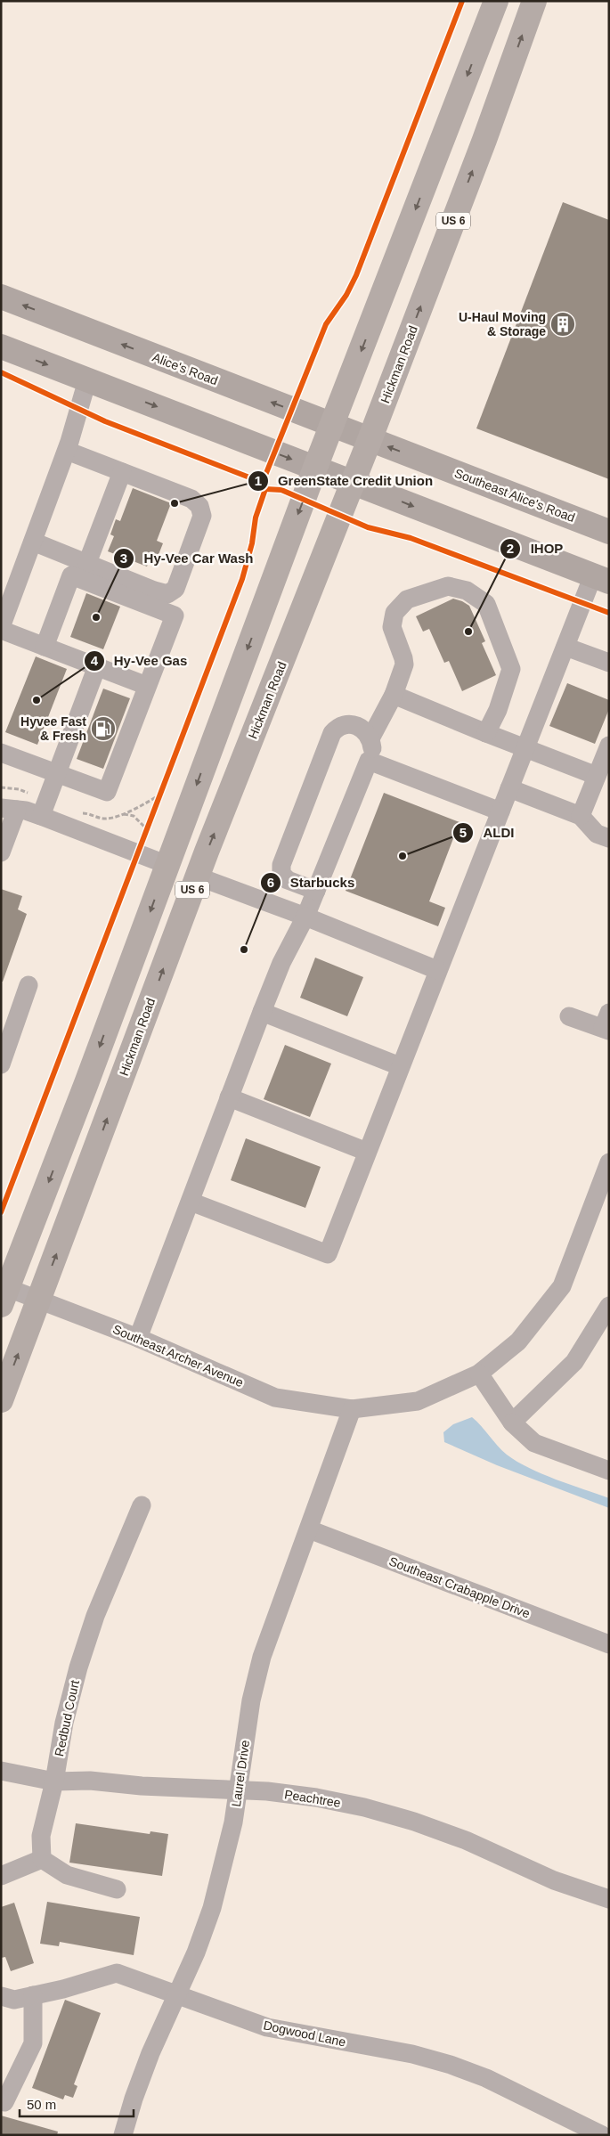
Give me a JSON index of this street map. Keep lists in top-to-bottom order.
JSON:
{
  "streets": {
    "highway": ["US 6", "Hickman Road"],
    "main road": ["Alice's Road", "Southeast Alice's Road"],
    "street": [
      "Southeast Archer Avenue",
      "Southeast Crabapple Drive",
      "Redbud Court",
      "Laurel Drive",
      "Peachtree",
      "Dogwood Lane"
    ]
  },
  "crossings": [
    ["US 6", "Alice's Road"],
    ["US 6", "Southeast Archer Avenue"],
    ["Hickman Road", "Alice's Road"],
    ["Hickman Road", "Southeast Alice's Road"],
    ["Hickman Road", "Southeast Archer Avenue"],
    ["Alice's Road", "Southeast Alice's Road"],
    ["Southeast Archer Avenue", "Laurel Drive"],
    ["Southeast Crabapple Drive", "Laurel Drive"],
    ["Redbud Court", "Peachtree"],
    ["Laurel Drive", "Peachtree"],
    ["Laurel Drive", "Dogwood Lane"]
  ],
  "places": {
    "building": ["U-Haul Moving & Storage"],
    "other": [
      "GreenState Credit Union",
      "Hy-Vee Car Wash",
      "IHOP",
      "Hy-Vee Gas",
      "ALDI",
      "Starbucks"
    ],
    "fuel station": ["Hyvee Fast & Fresh"]
  },
  "scale_bar": "50 m"
}
